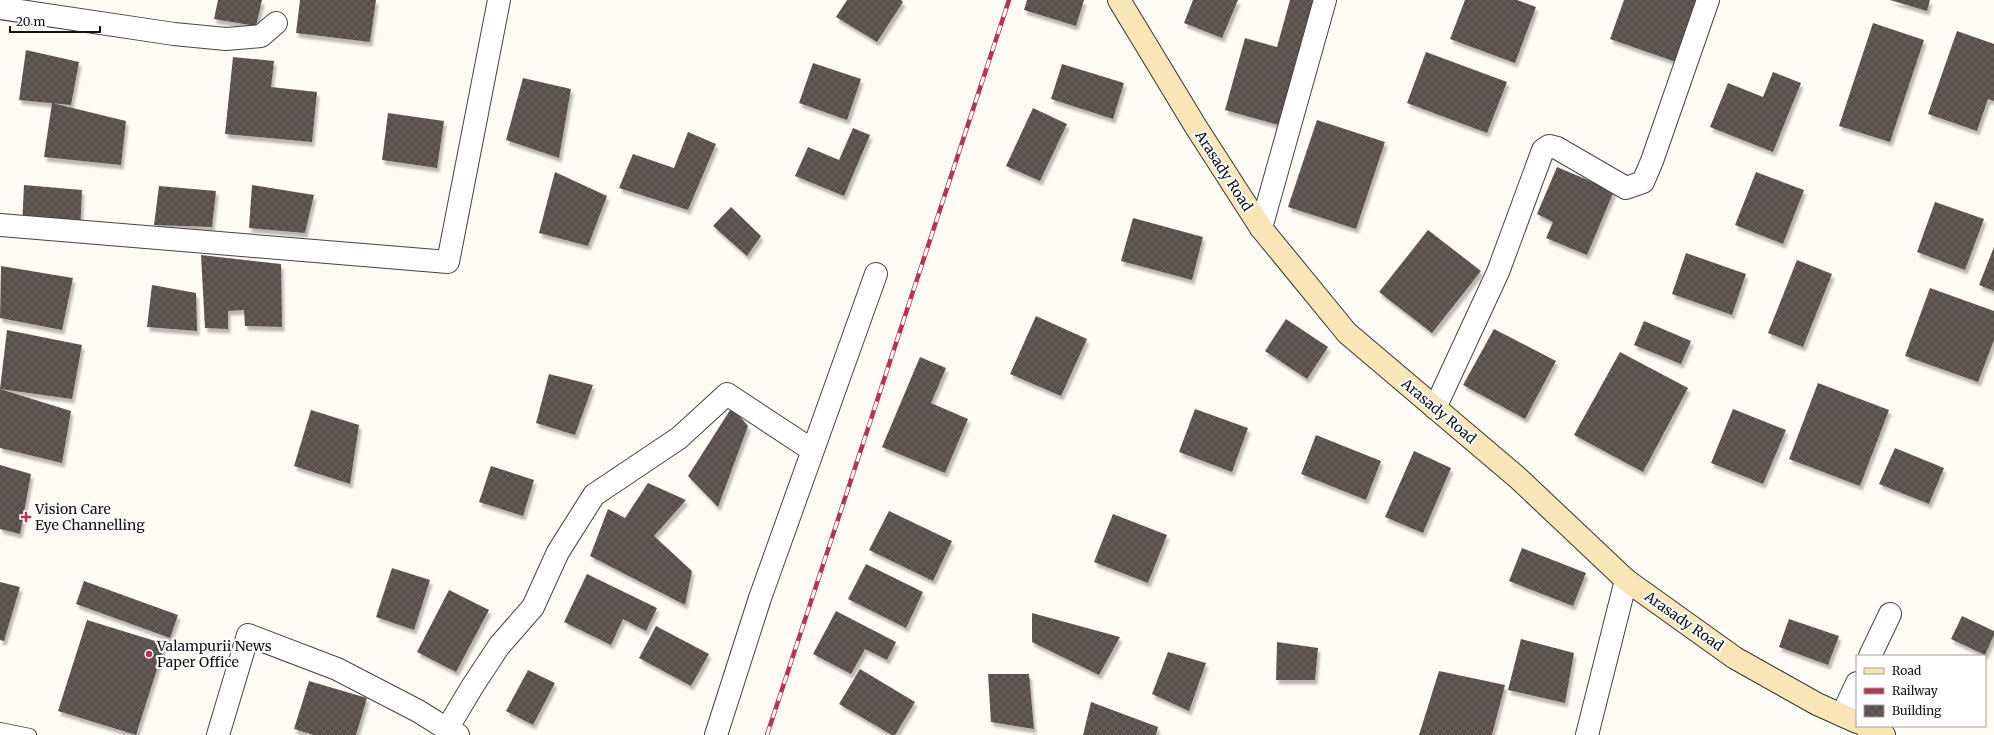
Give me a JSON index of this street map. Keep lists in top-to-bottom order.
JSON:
{
  "streets": {
    "main road": ["Arasady Road"]
  },
  "places": {
    "health": ["Vision Care Eye Channelling"],
    "other": ["Valampurii News Paper Office"]
  },
  "legend": ["Road", "Railway", "Building"],
  "scale_bar": "20 m"
}
